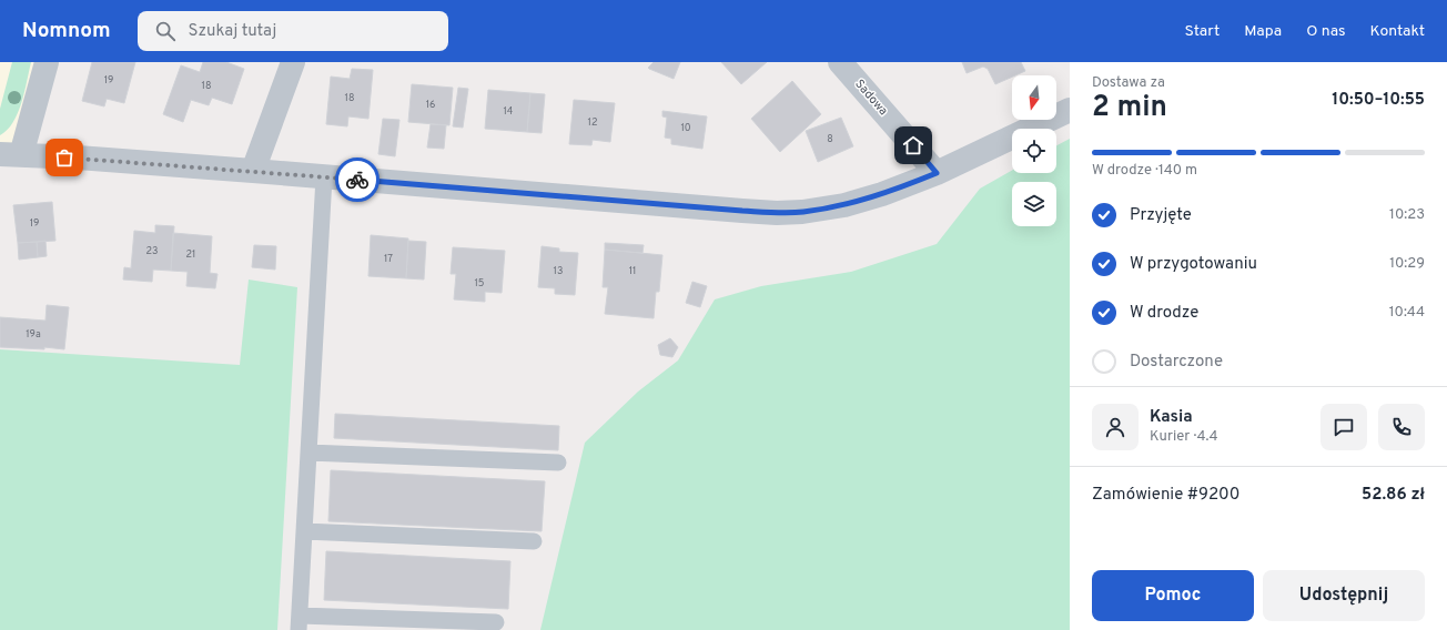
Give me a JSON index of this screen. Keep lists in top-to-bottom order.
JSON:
{
  "streets": {
    "street": ["Sadowa"]
  },
  "house_numbers": [
    "19",
    "18",
    "18",
    "16",
    "14",
    "12",
    "10",
    "8",
    "19",
    "23",
    "21",
    "17",
    "13",
    "11",
    "15",
    "19a"
  ],
  "north": "bottom",
  "page": {
    "header": "Nomnom",
    "search": "Szukaj tutaj",
    "nav": [
      "Start",
      "Mapa",
      "O nas",
      "Kontakt"
    ],
    "heading": ["2 min", "Dostawa za", "10:50–10:55"],
    "panel": [
      "Kasia",
      "Kurier · 4.4",
      "Zamówienie #9200",
      "52.86 zł"
    ],
    "bar": "W drodze · 140 m",
    "list": [
      ["Przyjęte", "10:23"],
      ["W przygotowaniu", "10:29"],
      ["W drodze", "10:44"],
      "Dostarczone"
    ],
    "buttons": ["Pomoc", "Udostępnij"]
  }
}
